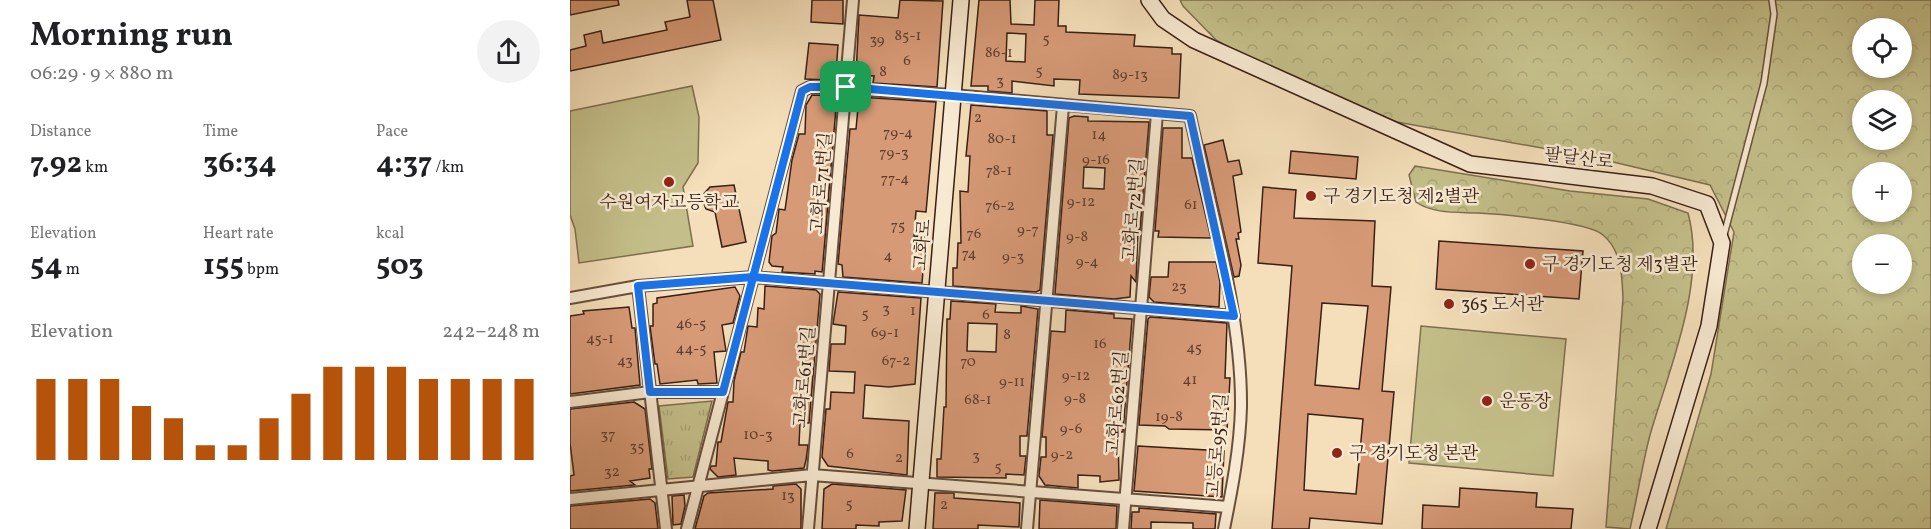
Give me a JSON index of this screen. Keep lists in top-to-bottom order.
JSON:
{
  "streets": {
    "street": [
      "팔달산로",
      "고화로71번길",
      "고화로72번길",
      "고화로",
      "고화로61번길",
      "고화로62번길",
      "고등로95번길"
    ]
  },
  "crossings": [
    ["고화로71번길", "고화로61번길"],
    ["고화로72번길", "고화로62번길"],
    ["고화로72번길", "고등로95번길"]
  ],
  "places": [
    "수원여자고등학교",
    "구 경기도청 제2별관",
    "구 경기도청 제3별관",
    "365 도서관",
    "운동장",
    "구 경기도청 본관"
  ],
  "house_numbers": [
    "85-1",
    "5",
    "39",
    "86-1",
    "6",
    "5",
    "8",
    "89-13",
    "3",
    "2",
    "79-4",
    "14",
    "80-1",
    "79-3",
    "9-16",
    "78-1",
    "77-4",
    "9-12",
    "61",
    "76-2",
    "75",
    "9-7",
    "76",
    "9-8",
    "74",
    "4",
    "9-3",
    "9-4",
    "23",
    "3",
    "1",
    "5",
    "6",
    "46-5",
    "69-1",
    "8",
    "45-1",
    "16",
    "45",
    "44-5",
    "43",
    "67-2",
    "70",
    "9-12",
    "41",
    "9-11",
    "9-8",
    "68-1",
    "19-8",
    "9-6",
    "37",
    "10-3",
    "35",
    "6",
    "9-2",
    "3",
    "2",
    "5",
    "32",
    "13",
    "5",
    "2"
  ],
  "page": {
    "heading": ["Morning run", "06:29 · 9 × 880 m"],
    "map_buttons": ["+", "−"],
    "stats": [
      ["Distance", "7.92 km"],
      ["Time", "36:34"],
      ["Pace", "4:37 /km"],
      ["Elevation", "54 m"],
      ["Heart rate", "155 bpm"],
      ["kcal", "503"]
    ],
    "chart": ["Elevation", "242–248 m"]
  }
}
